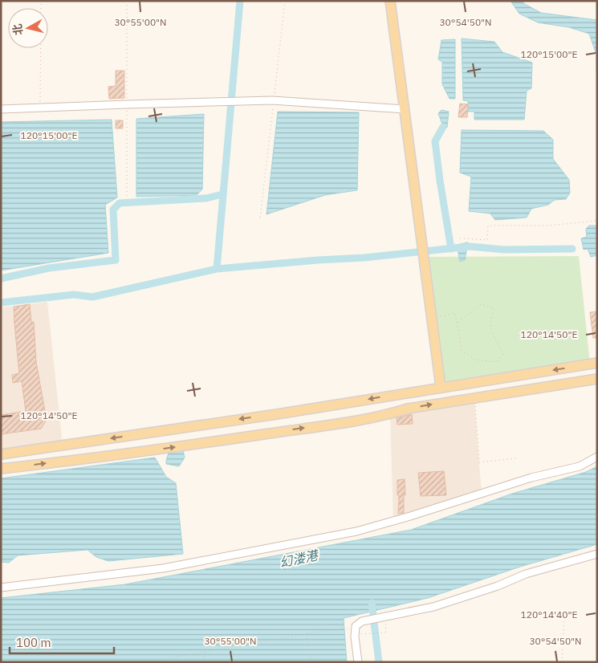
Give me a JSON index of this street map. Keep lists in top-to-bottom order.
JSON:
{
  "water": ["幻溇港"],
  "scale_bar": "100 m",
  "north": "left",
  "coordinates": [
    "30°55'00\"N",
    "30°54'50\"N",
    "120°15'00\"E",
    "120°14'50\"E",
    "120°14'40\"E"
  ]
}
